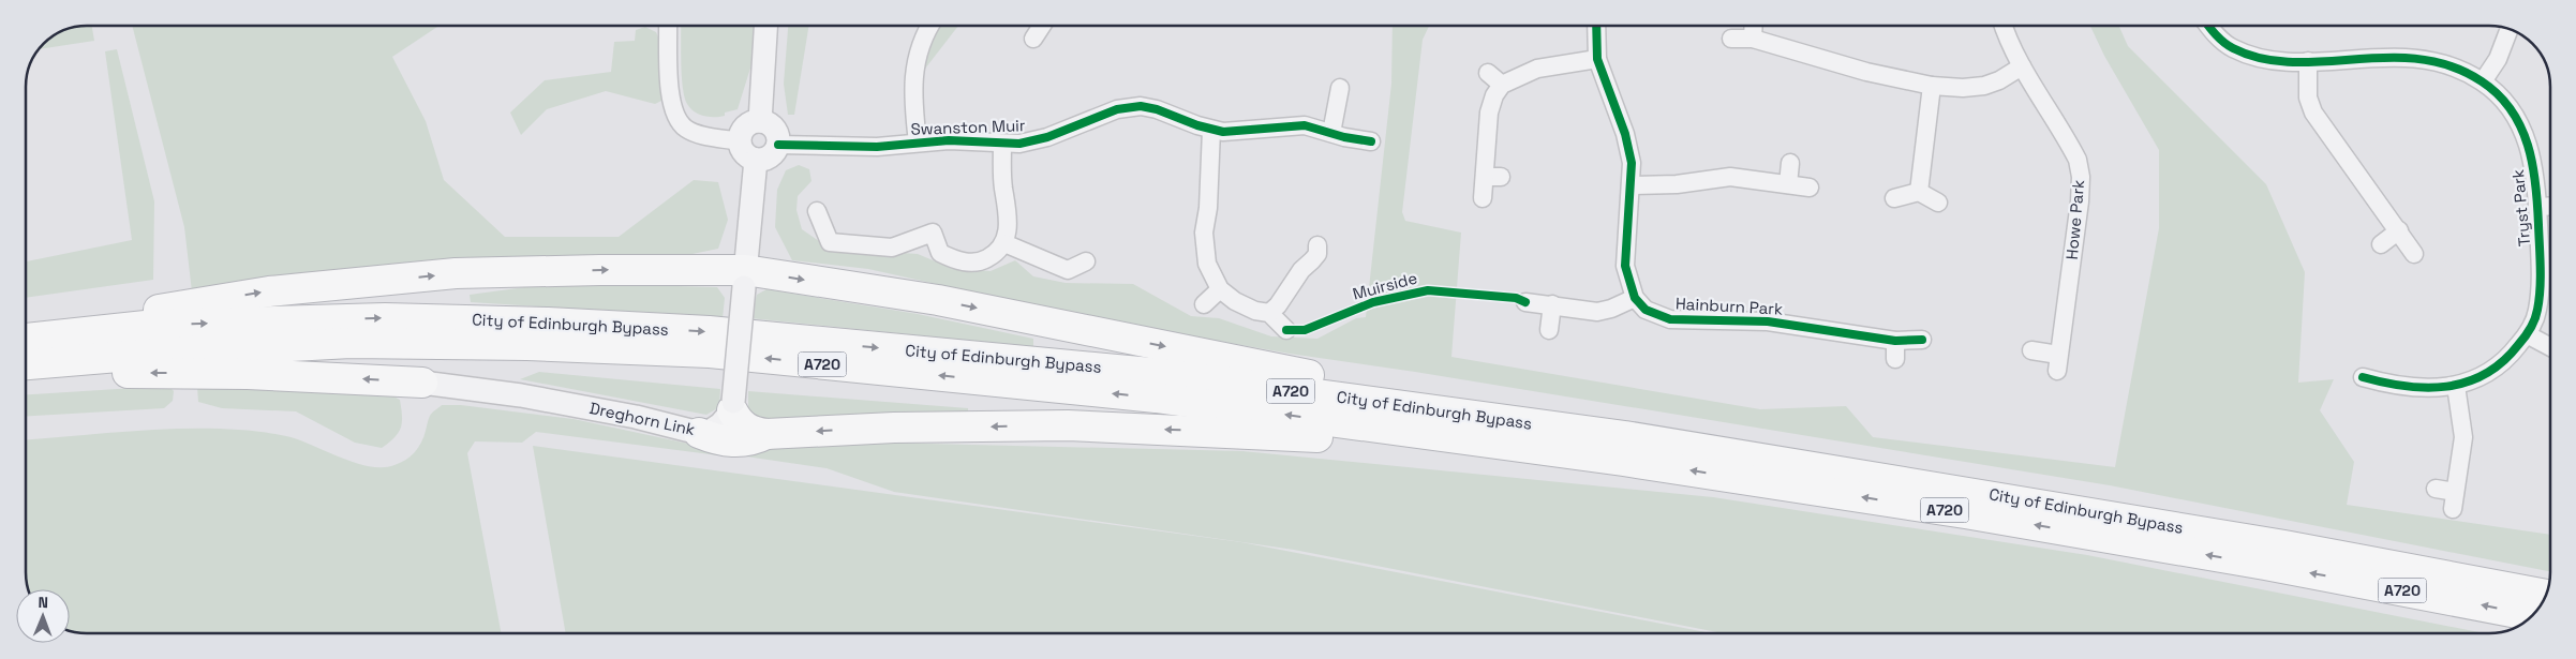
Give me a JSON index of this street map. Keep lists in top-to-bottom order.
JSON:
{
  "streets": {
    "highway": ["City of Edinburgh Bypass", "A720"],
    "street": [
      "Swanston Muir",
      "Tryst Park",
      "Howe Park",
      "Hainburn Park",
      "Dreghorn Link"
    ],
    "cycle path": ["Muirside"]
  },
  "north": "top"
}
